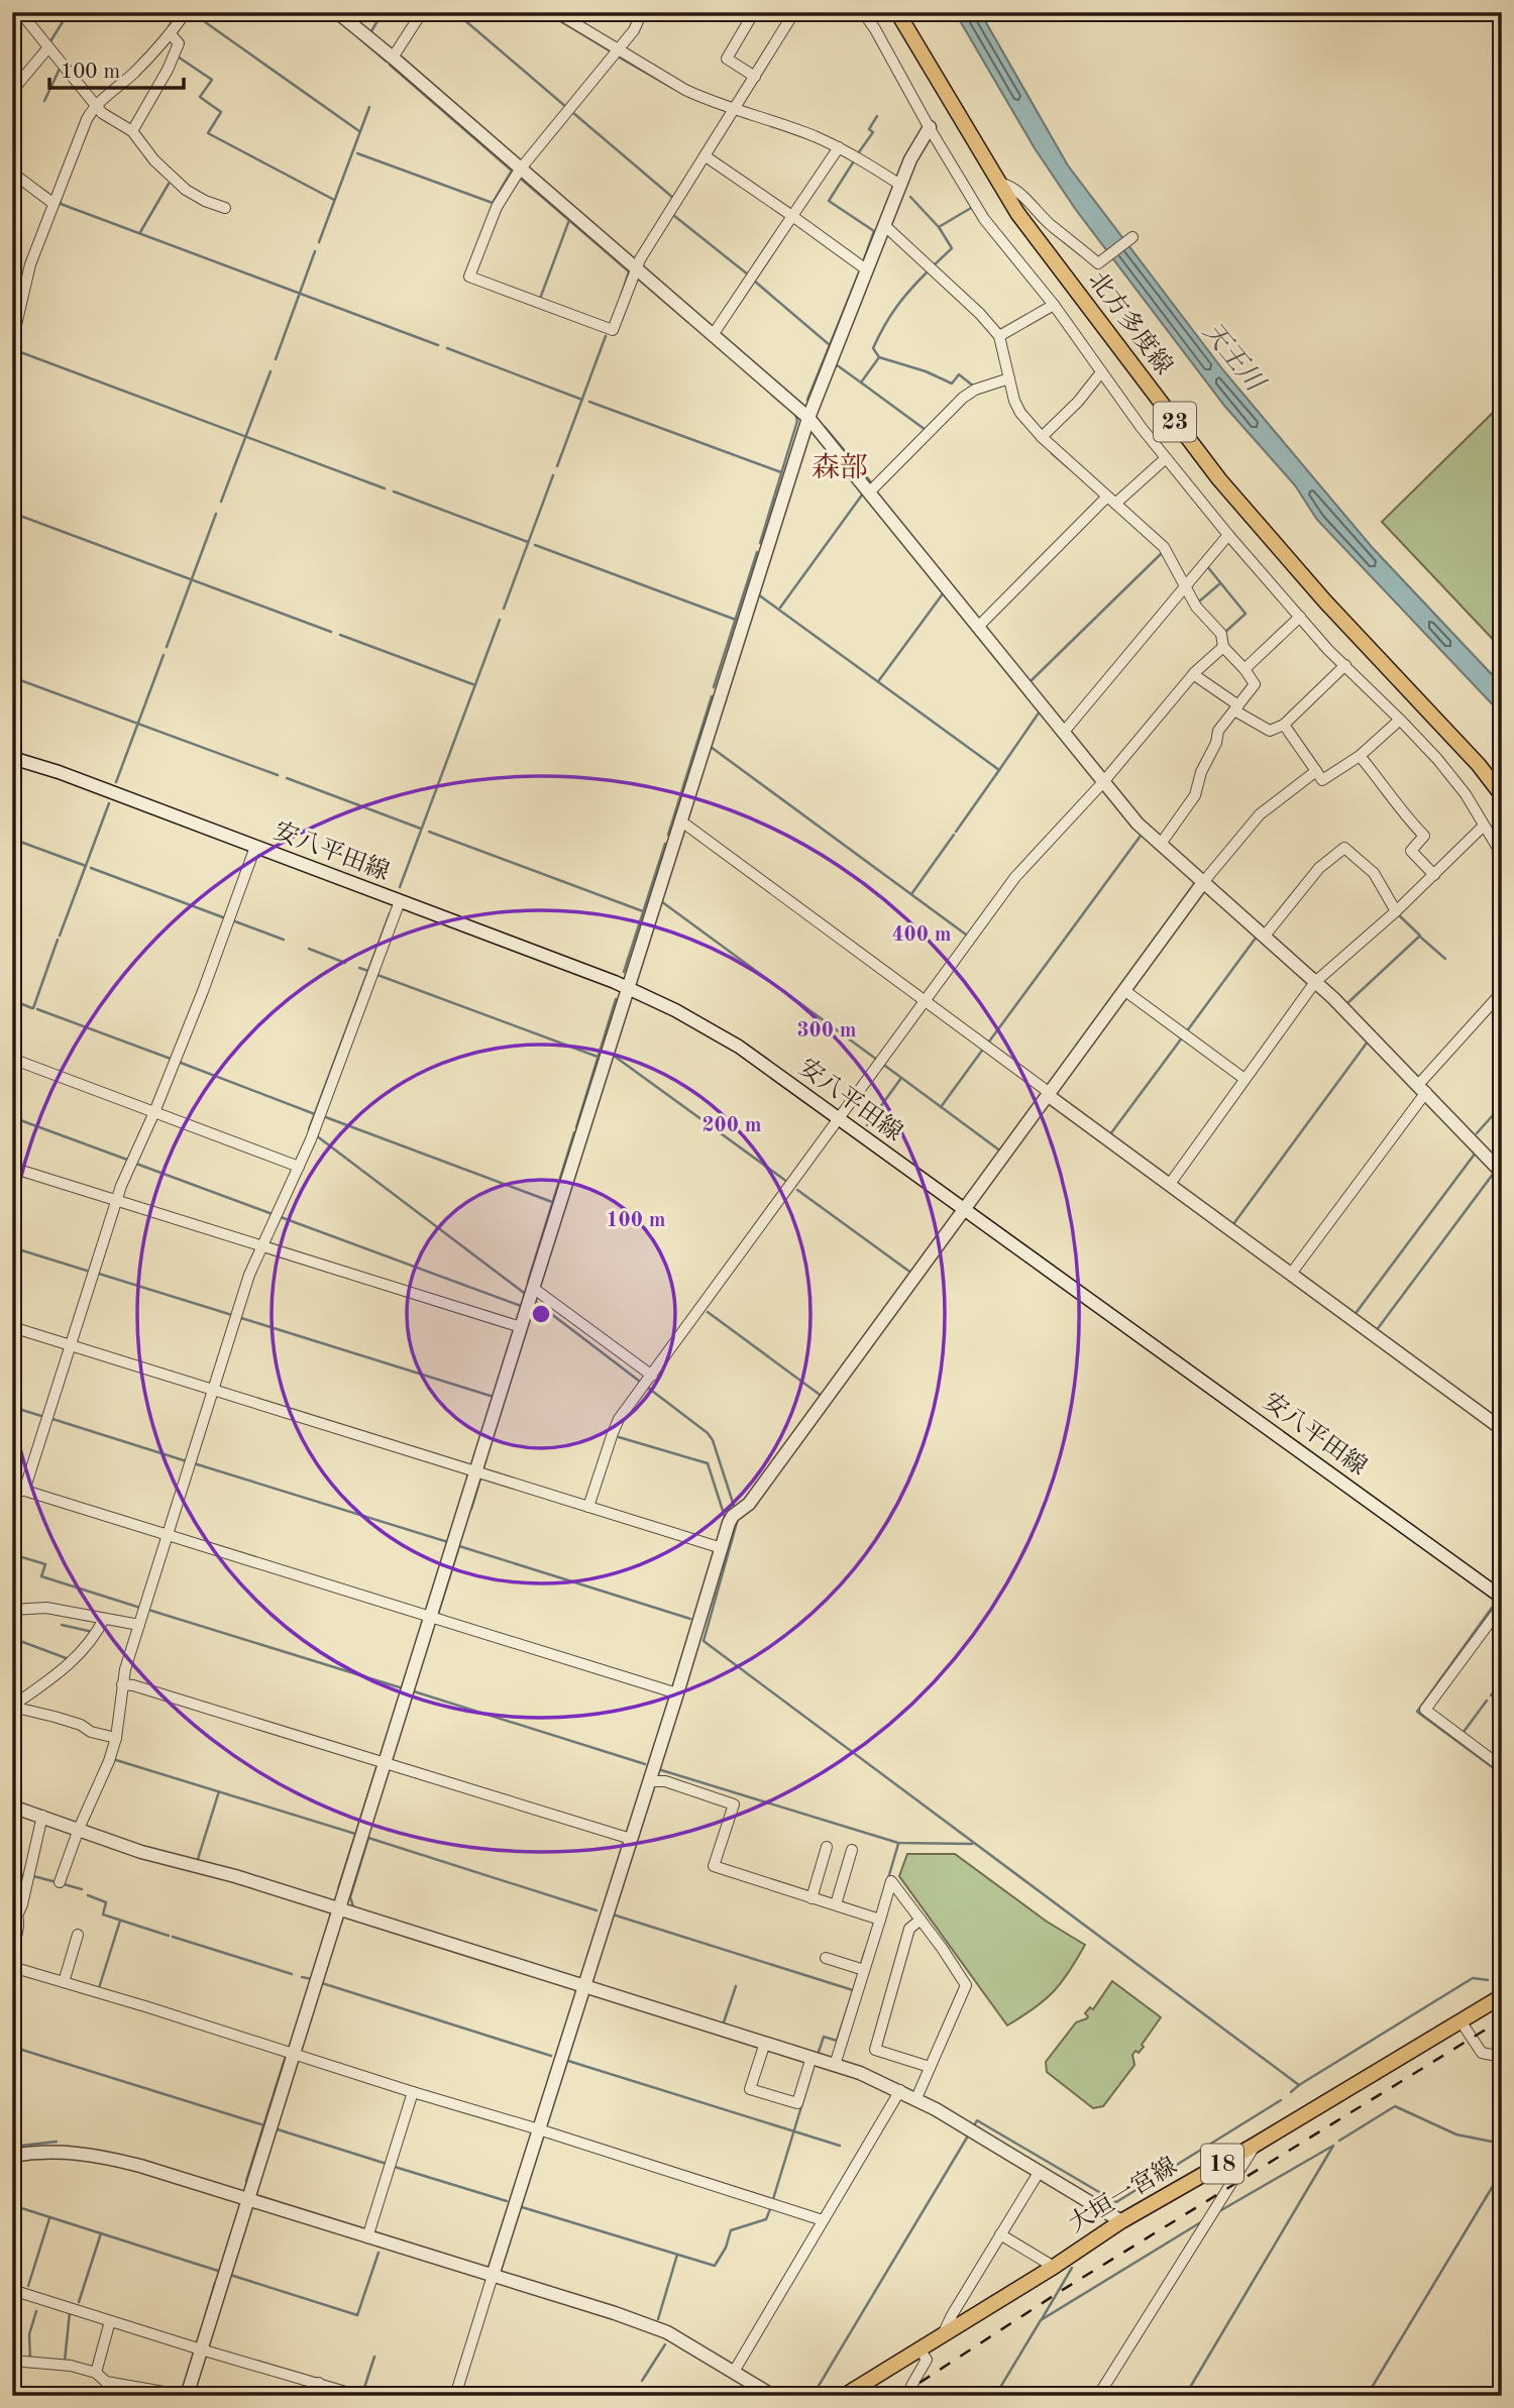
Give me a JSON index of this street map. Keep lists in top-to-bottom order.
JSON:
{
  "streets": {
    "main road": [
      "北方多度線",
      "23",
      "18",
      "大垣一宮線"
    ],
    "street": ["安八平田線"]
  },
  "districts": ["森部"],
  "water": ["天王川"],
  "scale_bar": "100 m",
  "rings": [
    "400 m",
    "300 m",
    "200 m",
    "100 m"
  ]
}
